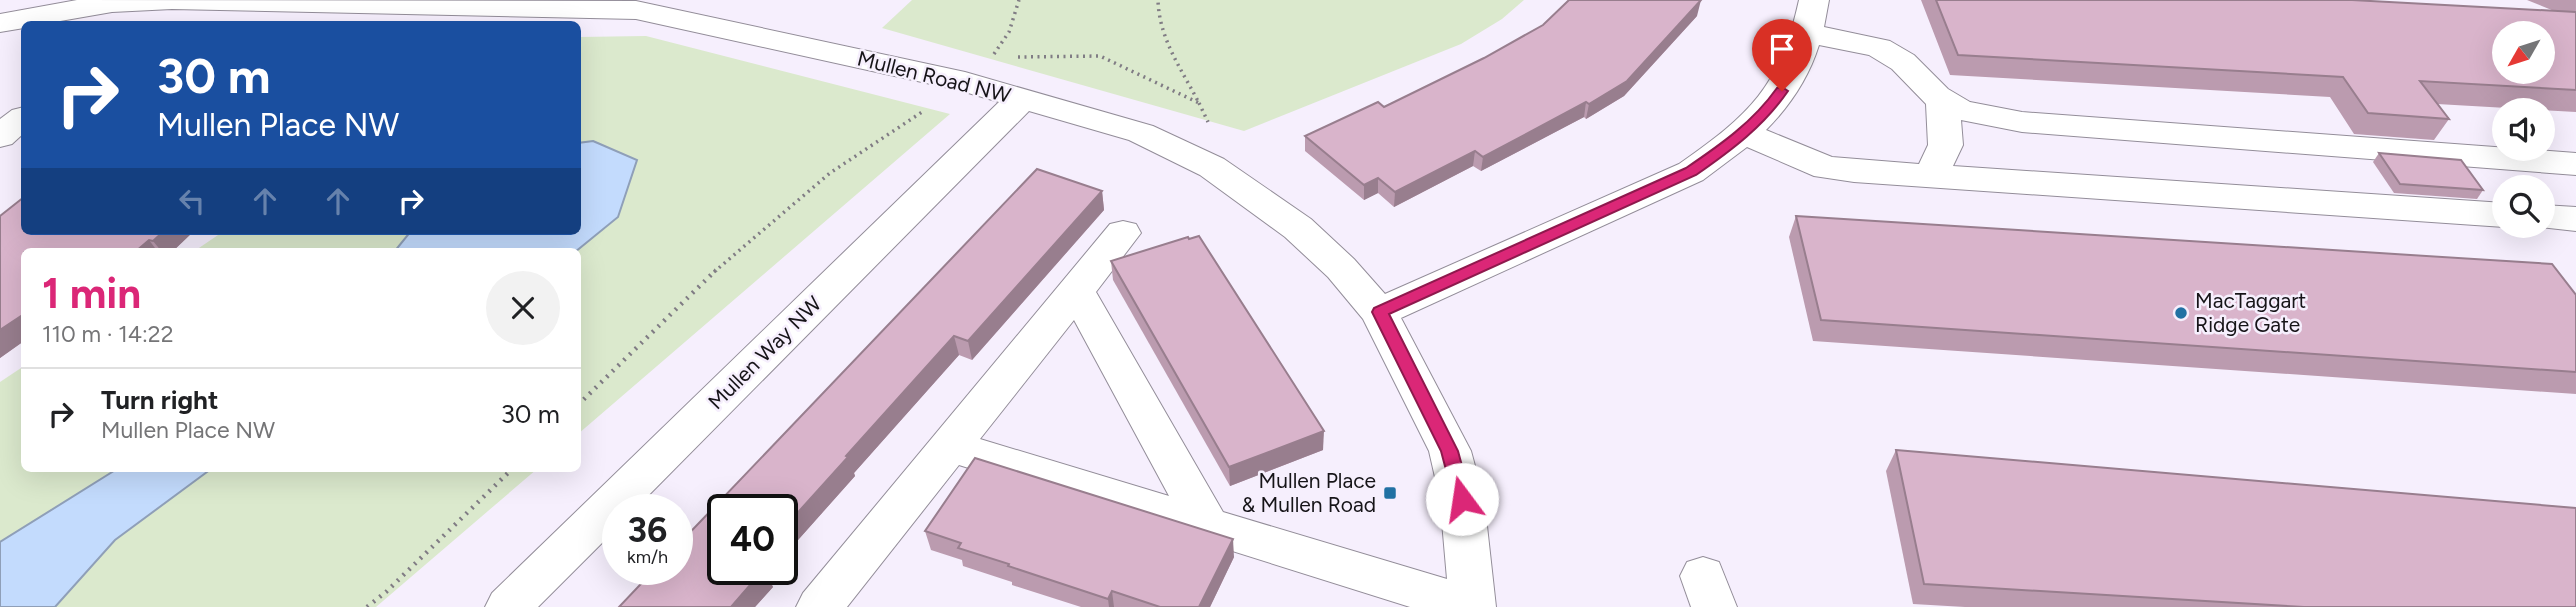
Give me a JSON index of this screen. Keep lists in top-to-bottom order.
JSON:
{
  "streets": {
    "street": ["Mullen Road NW", "Mullen Way NW"]
  },
  "crossings": [
    ["Mullen Road NW", "Mullen Way NW"]
  ],
  "places": {
    "other": ["MacTaggart Ridge Gate"],
    "transit": ["Mullen Place & Mullen Road"]
  },
  "north": "bottom left",
  "page": {
    "turn": ["30 m", "Mullen Place NW"],
    "heading": ["1 min", "110 m · 14:22"],
    "list": [
      {
        "name": "Turn right",
        "note": "Mullen Place NW",
        "value": "30 m"
      }
    ],
    "speed": "36 km/h",
    "limit": "40"
  }
}
